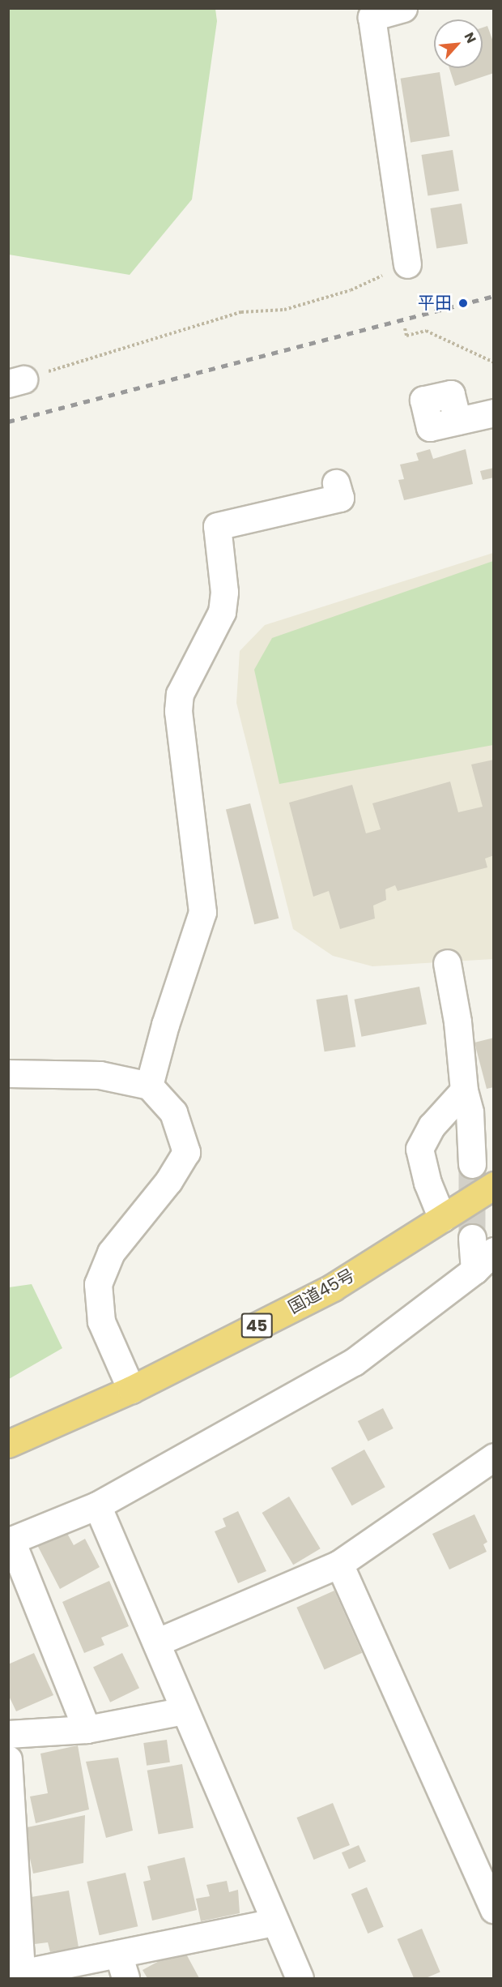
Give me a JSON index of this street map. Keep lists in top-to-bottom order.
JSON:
{
  "streets": {
    "highway": ["国道45号", "45"]
  },
  "places": ["平田"],
  "north": "top right"
}
